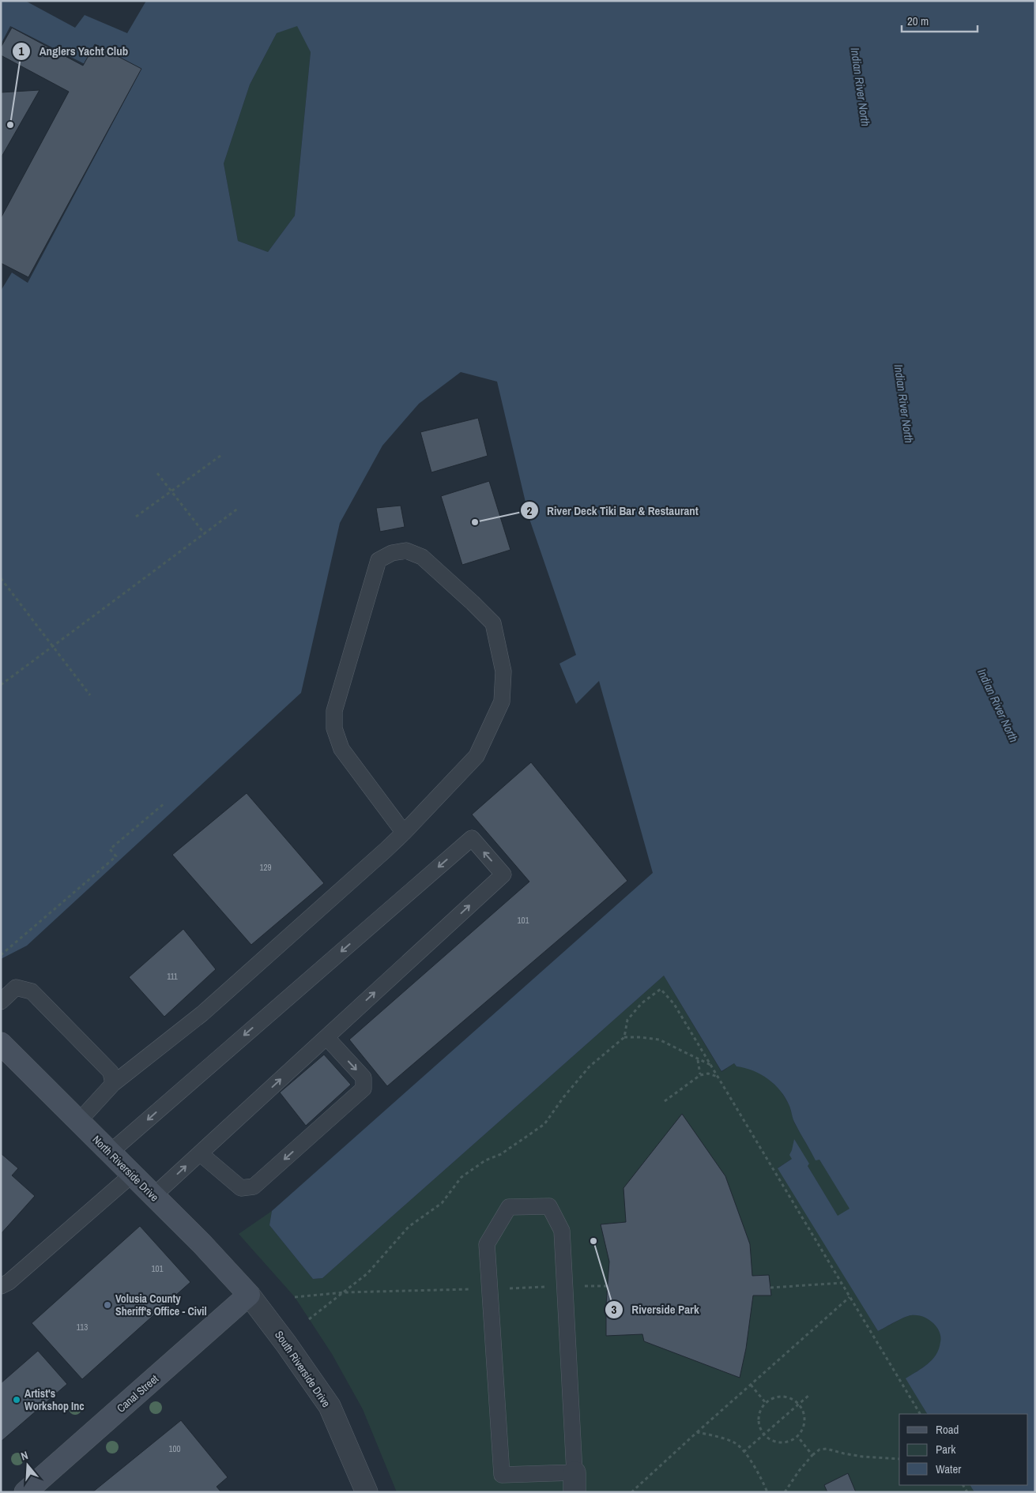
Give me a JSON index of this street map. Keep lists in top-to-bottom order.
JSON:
{
  "streets": {
    "main road": ["North Riverside Drive", "Canal Street"],
    "street": ["South Riverside Drive"]
  },
  "crossings": [
    ["North Riverside Drive", "South Riverside Drive"],
    ["North Riverside Drive", "Canal Street"],
    ["South Riverside Drive", "Canal Street"]
  ],
  "water": ["Indian River North"],
  "places": [
    "Anglers Yacht Club",
    "River Deck Tiki Bar & Restaurant",
    "Riverside Park",
    "Volusia County Sheriff's Office - Civil",
    "Artist's Workshop Inc"
  ],
  "house_numbers": [
    "129",
    "101",
    "111",
    "101",
    "113",
    "100"
  ],
  "legend": ["Road", "Park", "Water"],
  "scale_bar": "20 m",
  "north": "top"
}
